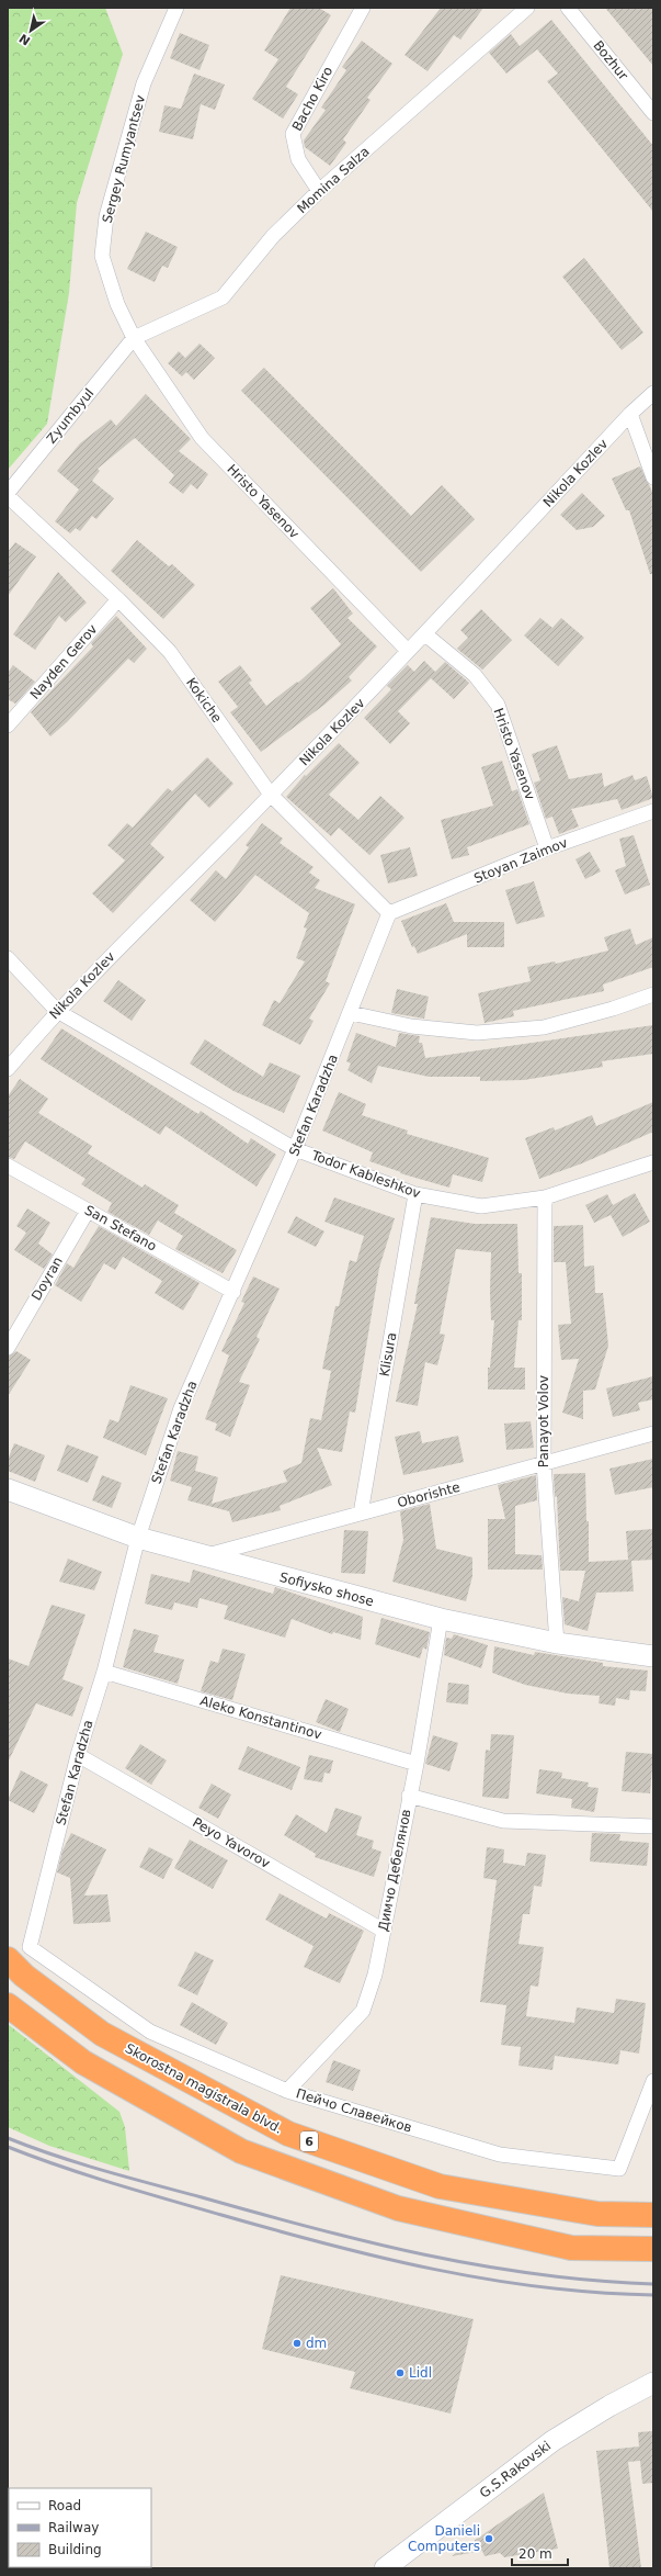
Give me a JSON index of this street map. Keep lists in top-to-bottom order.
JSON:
{
  "streets": {
    "highway": ["Skorostna magistrala blvd.", "6"],
    "main road": ["Sofiysko shose", "G.S.Rakovski"],
    "street": [
      "Bozhur",
      "Bacho Kiro",
      "Sergey Rumyantsev",
      "Momina Salza",
      "Zyumbyul",
      "Nikola Kozlev",
      "Hristo Yasenov",
      "Nayden Gerov",
      "Kokiche",
      "Stoyan Zaimov",
      "Stefan Karadzha",
      "Todor Kableshkov",
      "San Stefano",
      "Doyran",
      "Klisura",
      "Panayot Volov",
      "Oborishte",
      "Aleko Konstantinov",
      "Peyo Yavorov",
      "Димчо Дебелянов",
      "Пейчо Славейков"
    ]
  },
  "crossings": [
    ["Bacho Kiro", "Momina Salza"],
    ["Sergey Rumyantsev", "Momina Salza"],
    ["Sergey Rumyantsev", "Zyumbyul"],
    ["Sergey Rumyantsev", "Hristo Yasenov"],
    ["Momina Salza", "Zyumbyul"],
    ["Momina Salza", "Hristo Yasenov"],
    ["Zyumbyul", "Hristo Yasenov"],
    ["Zyumbyul", "Kokiche"],
    ["Nikola Kozlev", "Hristo Yasenov"],
    ["Nikola Kozlev", "Kokiche"],
    ["Nikola Kozlev", "Todor Kableshkov"],
    ["Hristo Yasenov", "Stoyan Zaimov"],
    ["Nayden Gerov", "Kokiche"],
    ["Kokiche", "Stoyan Zaimov"],
    ["Kokiche", "Stefan Karadzha"],
    ["Stoyan Zaimov", "Stefan Karadzha"],
    ["Stefan Karadzha", "Todor Kableshkov"],
    ["Stefan Karadzha", "San Stefano"],
    ["Stefan Karadzha", "Sofiysko shose"],
    ["Stefan Karadzha", "Aleko Konstantinov"],
    ["Stefan Karadzha", "Peyo Yavorov"],
    ["Stefan Karadzha", "Пейчо Славейков"],
    ["Todor Kableshkov", "Klisura"],
    ["Todor Kableshkov", "Panayot Volov"],
    ["San Stefano", "Doyran"],
    ["Klisura", "Oborishte"],
    ["Panayot Volov", "Oborishte"],
    ["Panayot Volov", "Sofiysko shose"],
    ["Oborishte", "Sofiysko shose"],
    ["Sofiysko shose", "Димчо Дебелянов"],
    ["Aleko Konstantinov", "Димчо Дебелянов"],
    ["Peyo Yavorov", "Димчо Дебелянов"],
    ["Димчо Дебелянов", "Пейчо Славейков"]
  ],
  "places": ["dm", "Lidl", "Danieli Computers"],
  "legend": ["Road", "Railway", "Building"],
  "scale_bar": "20 m",
  "north": "bottom left"
}
